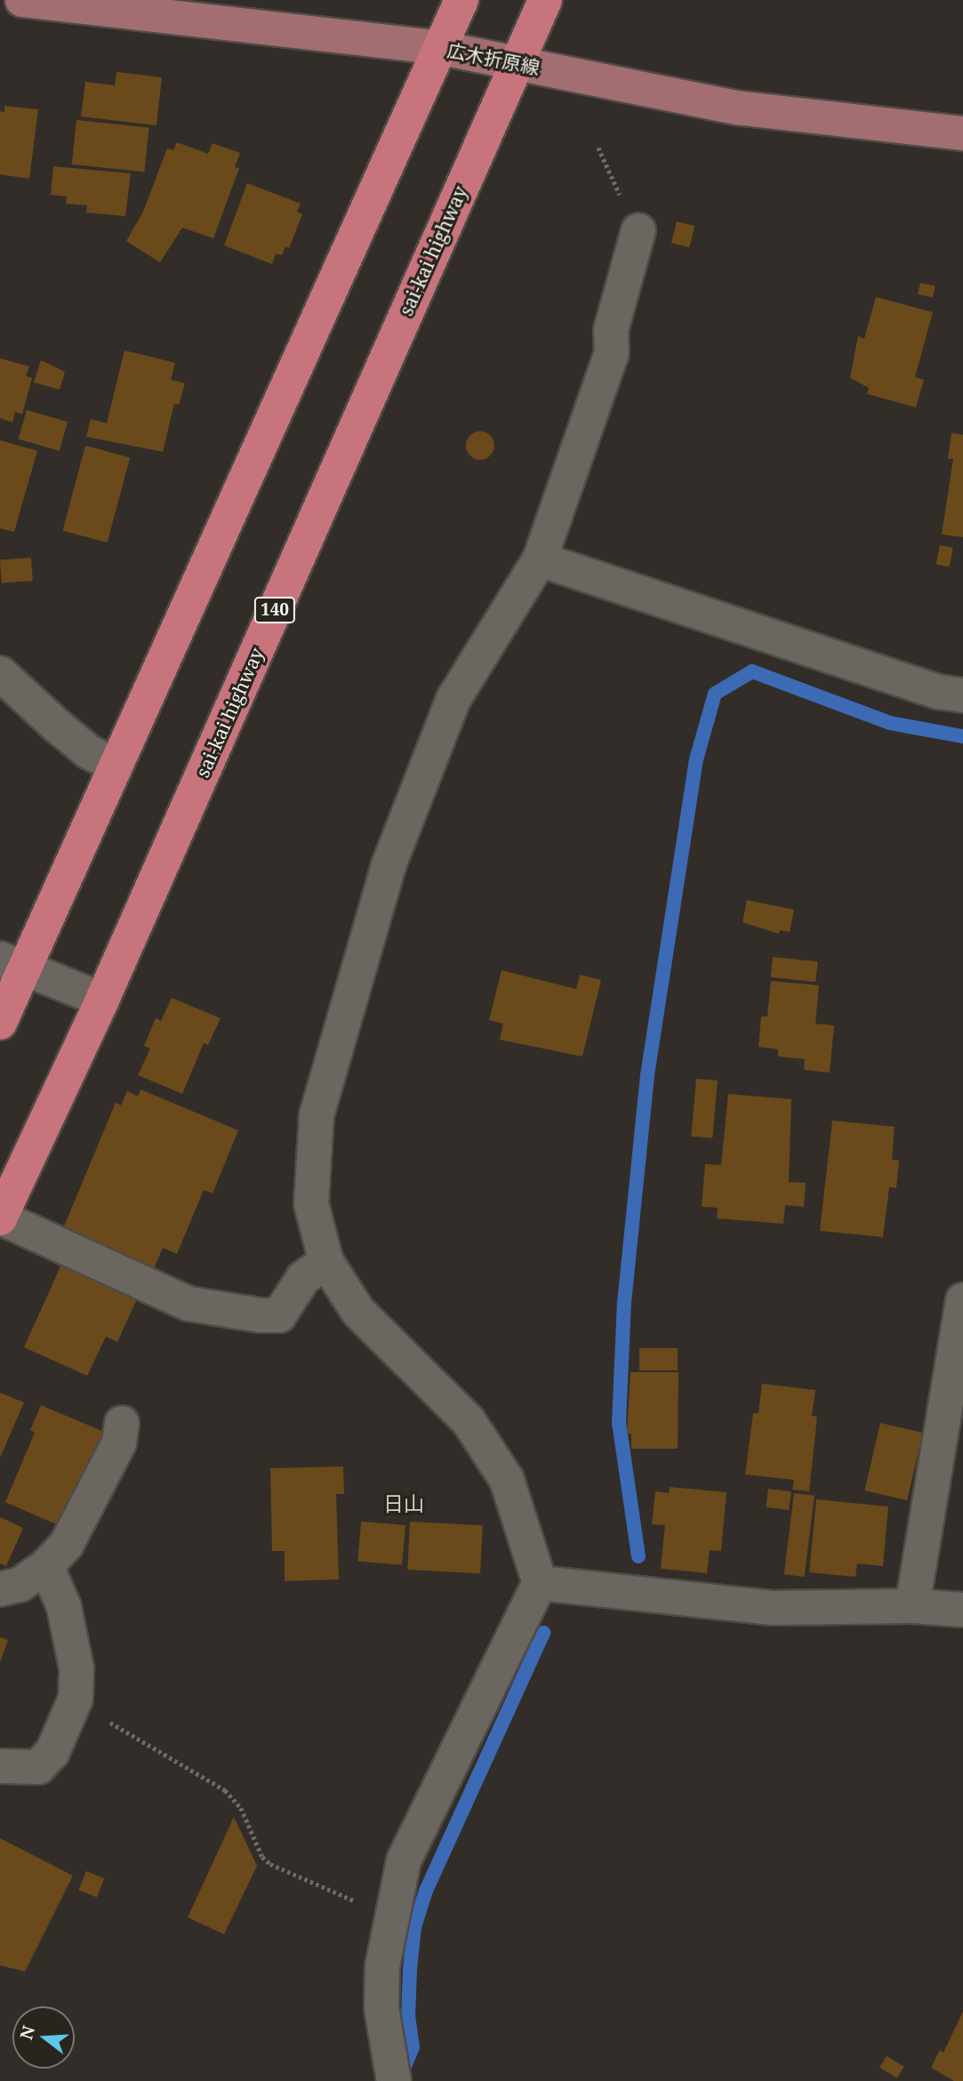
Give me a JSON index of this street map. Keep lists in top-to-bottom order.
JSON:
{
  "streets": {
    "highway": ["sai-kai highway", "140"],
    "main road": ["広木折原線"]
  },
  "crossings": [
    ["広木折原線", "sai-kai highway"]
  ],
  "districts": ["日山"],
  "north": "left"
}
